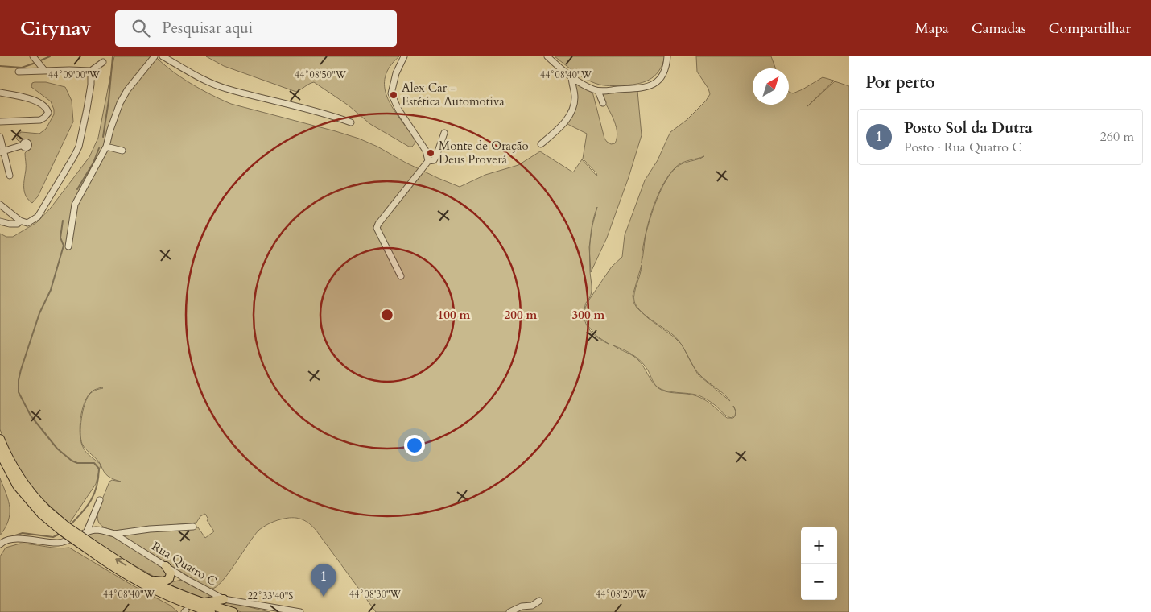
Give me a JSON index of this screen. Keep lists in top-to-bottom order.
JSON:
{
  "streets": {
    "street": ["Rua Quatro C"]
  },
  "places": ["Alex Car - Estética Automotiva", "Monte de Oração Deus Proverá"],
  "north": "top right",
  "page": {
    "header": "Citynav",
    "search": "Pesquisar aqui",
    "nav": ["Mapa", "Camadas", "Compartilhar"],
    "heading": "Por perto",
    "list": [
      {
        "mark": "1",
        "name": "Posto Sol da Dutra",
        "note": "Posto · Rua Quatro C",
        "value": "260 m"
      }
    ],
    "map_buttons": ["+", "−"],
    "pins": "1"
  },
  "coordinates": [
    "44°09'00\"W",
    "44°08'50\"W",
    "44°08'40\"W",
    "44°08'30\"W",
    "44°08'20\"W",
    "22°33'40\"S"
  ],
  "rings": ["100 m", "200 m", "300 m"]
}
